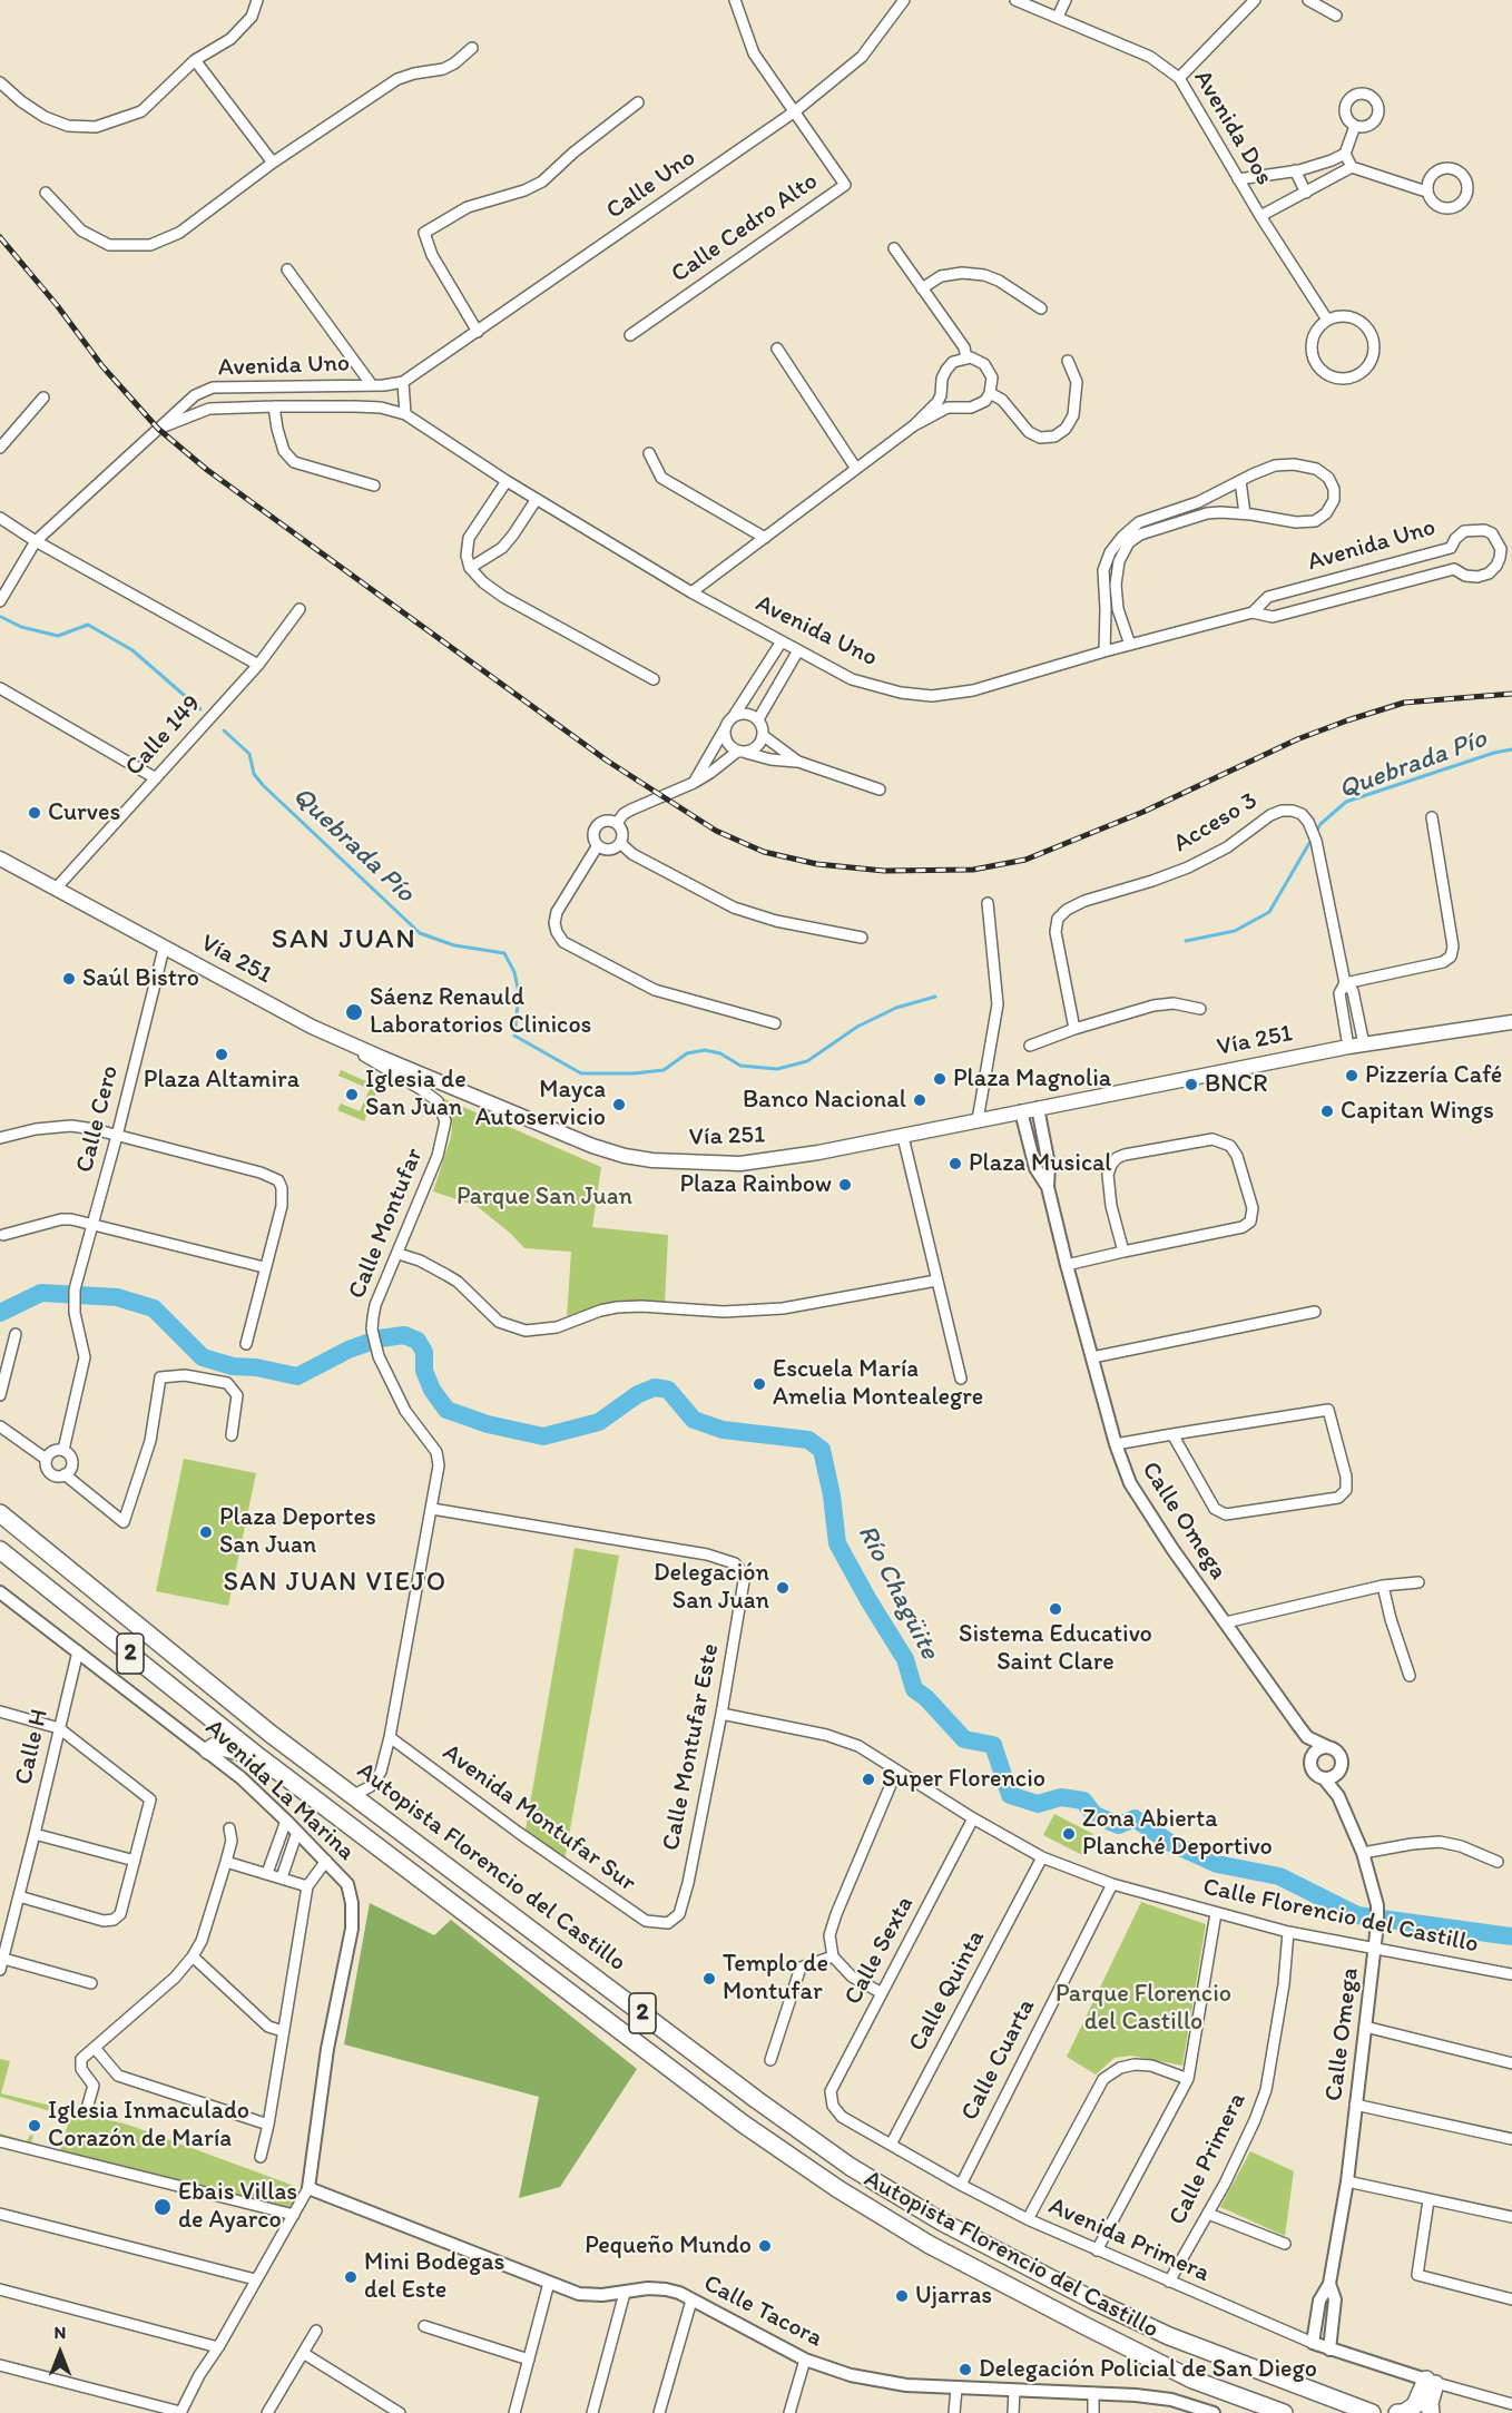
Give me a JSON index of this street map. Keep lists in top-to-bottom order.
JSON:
{
  "streets": {
    "highway": ["2", "Autopista Florencio del Castillo"],
    "main road": ["Vía 251"],
    "street": [
      "Avenida Dos",
      "Calle Uno",
      "Calle Cedro Alto",
      "Avenida Uno",
      "Calle 149",
      "Acceso 3",
      "Calle Cero",
      "Calle Montufar",
      "Calle Omega",
      "Calle H",
      "Calle Montufar Este",
      "Avenida La Marina",
      "Avenida Montufar Sur",
      "Calle Florencio del Castillo",
      "Calle Sexta",
      "Calle Quinta",
      "Calle Cuarta",
      "Calle Primera",
      "Avenida Primera",
      "Calle Tacora"
    ]
  },
  "crossings": [
    ["Calle Uno", "Calle Cedro Alto"],
    ["Calle Uno", "Avenida Uno"],
    ["Calle 149", "Vía 251"],
    ["Vía 251", "Calle Cero"],
    ["Vía 251", "Calle Montufar"],
    ["Vía 251", "Calle Omega"],
    ["Calle Montufar", "Calle Montufar Este"],
    ["Calle Montufar", "Avenida Montufar Sur"],
    ["Calle Montufar", "Autopista Florencio del Castillo"],
    ["Calle Omega", "Calle Florencio del Castillo"],
    ["Calle Omega", "Avenida Primera"],
    ["Calle H", "Avenida La Marina"],
    ["Calle Montufar Este", "Avenida Montufar Sur"],
    ["Calle Montufar Este", "Calle Florencio del Castillo"],
    ["Avenida La Marina", "Calle Tacora"],
    ["Calle Florencio del Castillo", "Calle Sexta"],
    ["Calle Florencio del Castillo", "Calle Quinta"],
    ["Calle Florencio del Castillo", "Calle Cuarta"],
    ["Calle Florencio del Castillo", "Calle Primera"],
    ["Calle Sexta", "Avenida Primera"],
    ["Calle Quinta", "Avenida Primera"],
    ["Calle Cuarta", "Avenida Primera"],
    ["Calle Primera", "Avenida Primera"]
  ],
  "districts": ["SAN JUAN", "SAN JUAN VIEJO"],
  "water": ["Quebrada Pío", "Río Chagüite"],
  "parks": ["Parque San Juan", "Parque Florencio del Castillo"],
  "places": [
    "Curves",
    "Saúl Bistro",
    "Sáenz Renauld Laboratorios Clinicos",
    "Plaza Altamira",
    "Pizzería Café",
    "Plaza Magnolia",
    "BNCR",
    "Iglesia de San Juan",
    "Banco Nacional",
    "Mayca Autoservicio",
    "Capitan Wings",
    "Plaza Musical",
    "Plaza Rainbow",
    "Escuela María Amelia Montealegre",
    "Plaza Deportes San Juan",
    "Delegación San Juan",
    "Sistema Educativo Saint Clare",
    "Super Florencio",
    "Zona Abierta Planché Deportivo",
    "Templo de Montufar",
    "Iglesia Inmaculado Corazón de María",
    "Ebais Villas de Ayarco",
    "Pequeño Mundo",
    "Mini Bodegas del Este",
    "Ujarras",
    "Delegación Policial de San Diego"
  ],
  "north": "top"
}
